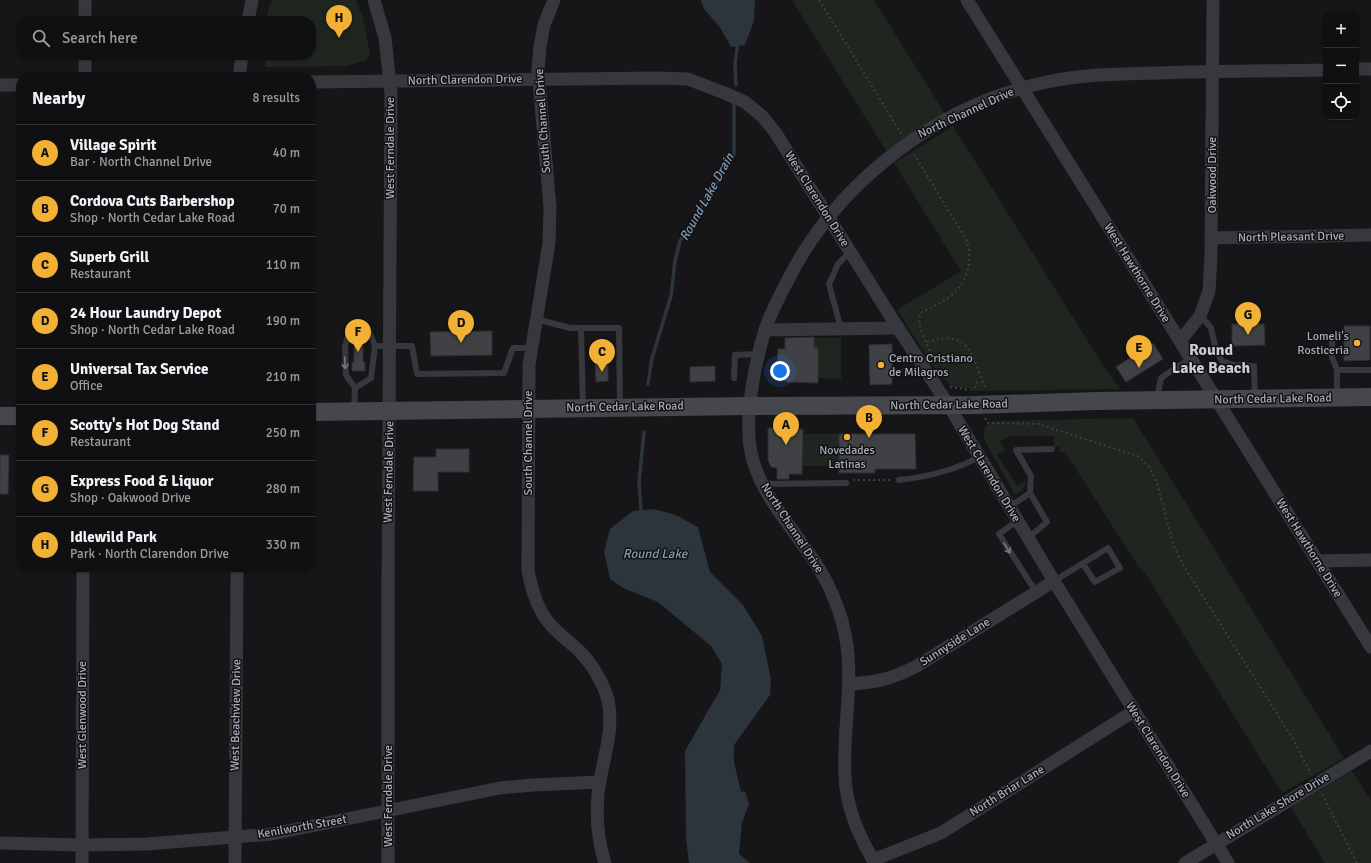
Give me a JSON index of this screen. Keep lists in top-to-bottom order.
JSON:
{
  "streets": {
    "main road": ["North Cedar Lake Road"],
    "street": [
      "North Clarendon Drive",
      "North Channel Drive",
      "South Channel Drive",
      "West Ferndale Drive",
      "Oakwood Drive",
      "West Clarendon Drive",
      "North Pleasant Drive",
      "West Hawthorne Drive",
      "Sunnyside Lane",
      "West Glenwood Drive",
      "West Beachview Drive",
      "North Briar Lane",
      "North Lake Shore Drive",
      "Kenilworth Street"
    ]
  },
  "crossings": [
    ["North Clarendon Drive", "South Channel Drive"],
    ["North Clarendon Drive", "West Ferndale Drive"],
    ["North Clarendon Drive", "West Clarendon Drive"],
    ["North Channel Drive", "Oakwood Drive"],
    ["North Channel Drive", "West Clarendon Drive"],
    ["North Channel Drive", "West Hawthorne Drive"],
    ["North Channel Drive", "North Cedar Lake Road"],
    ["North Channel Drive", "Sunnyside Lane"],
    ["North Channel Drive", "North Briar Lane"],
    ["South Channel Drive", "North Cedar Lake Road"],
    ["South Channel Drive", "Kenilworth Street"],
    ["West Ferndale Drive", "North Cedar Lake Road"],
    ["West Ferndale Drive", "Kenilworth Street"],
    ["Oakwood Drive", "North Pleasant Drive"],
    ["Oakwood Drive", "West Hawthorne Drive"],
    ["West Clarendon Drive", "North Cedar Lake Road"],
    ["West Clarendon Drive", "Sunnyside Lane"],
    ["West Clarendon Drive", "North Briar Lane"],
    ["West Clarendon Drive", "North Lake Shore Drive"],
    ["West Hawthorne Drive", "North Cedar Lake Road"],
    ["West Glenwood Drive", "Kenilworth Street"],
    ["West Beachview Drive", "Kenilworth Street"]
  ],
  "districts": ["Round Lake Beach"],
  "water": ["Round Lake Drain", "Round Lake"],
  "places": ["Lomeli's Rosticeria", "Centro Cristiano de Milagros", "Novedades Latinas"],
  "page": {
    "pins": [
      "H",
      "G",
      "D",
      "F",
      "E",
      "C",
      "B",
      "A"
    ],
    "map_buttons": ["+", "−"],
    "search": "Search here",
    "heading": ["Nearby", "8 results"],
    "list": [
      {
        "mark": "A",
        "name": "Village Spirit",
        "note": "Bar · North Channel Drive",
        "value": "40 m"
      },
      {
        "mark": "B",
        "name": "Cordova Cuts Barbershop",
        "note": "Shop · North Cedar Lake Road",
        "value": "70 m"
      },
      {
        "mark": "C",
        "name": "Superb Grill",
        "note": "Restaurant",
        "value": "110 m"
      },
      {
        "mark": "D",
        "name": "24 Hour Laundry Depot",
        "note": "Shop · North Cedar Lake Road",
        "value": "190 m"
      },
      {
        "mark": "E",
        "name": "Universal Tax Service",
        "note": "Office",
        "value": "210 m"
      },
      {
        "mark": "F",
        "name": "Scotty's Hot Dog Stand",
        "note": "Restaurant",
        "value": "250 m"
      },
      {
        "mark": "G",
        "name": "Express Food & Liquor",
        "note": "Shop · Oakwood Drive",
        "value": "280 m"
      },
      {
        "mark": "H",
        "name": "Idlewild Park",
        "note": "Park · North Clarendon Drive",
        "value": "330 m"
      }
    ]
  }
}
